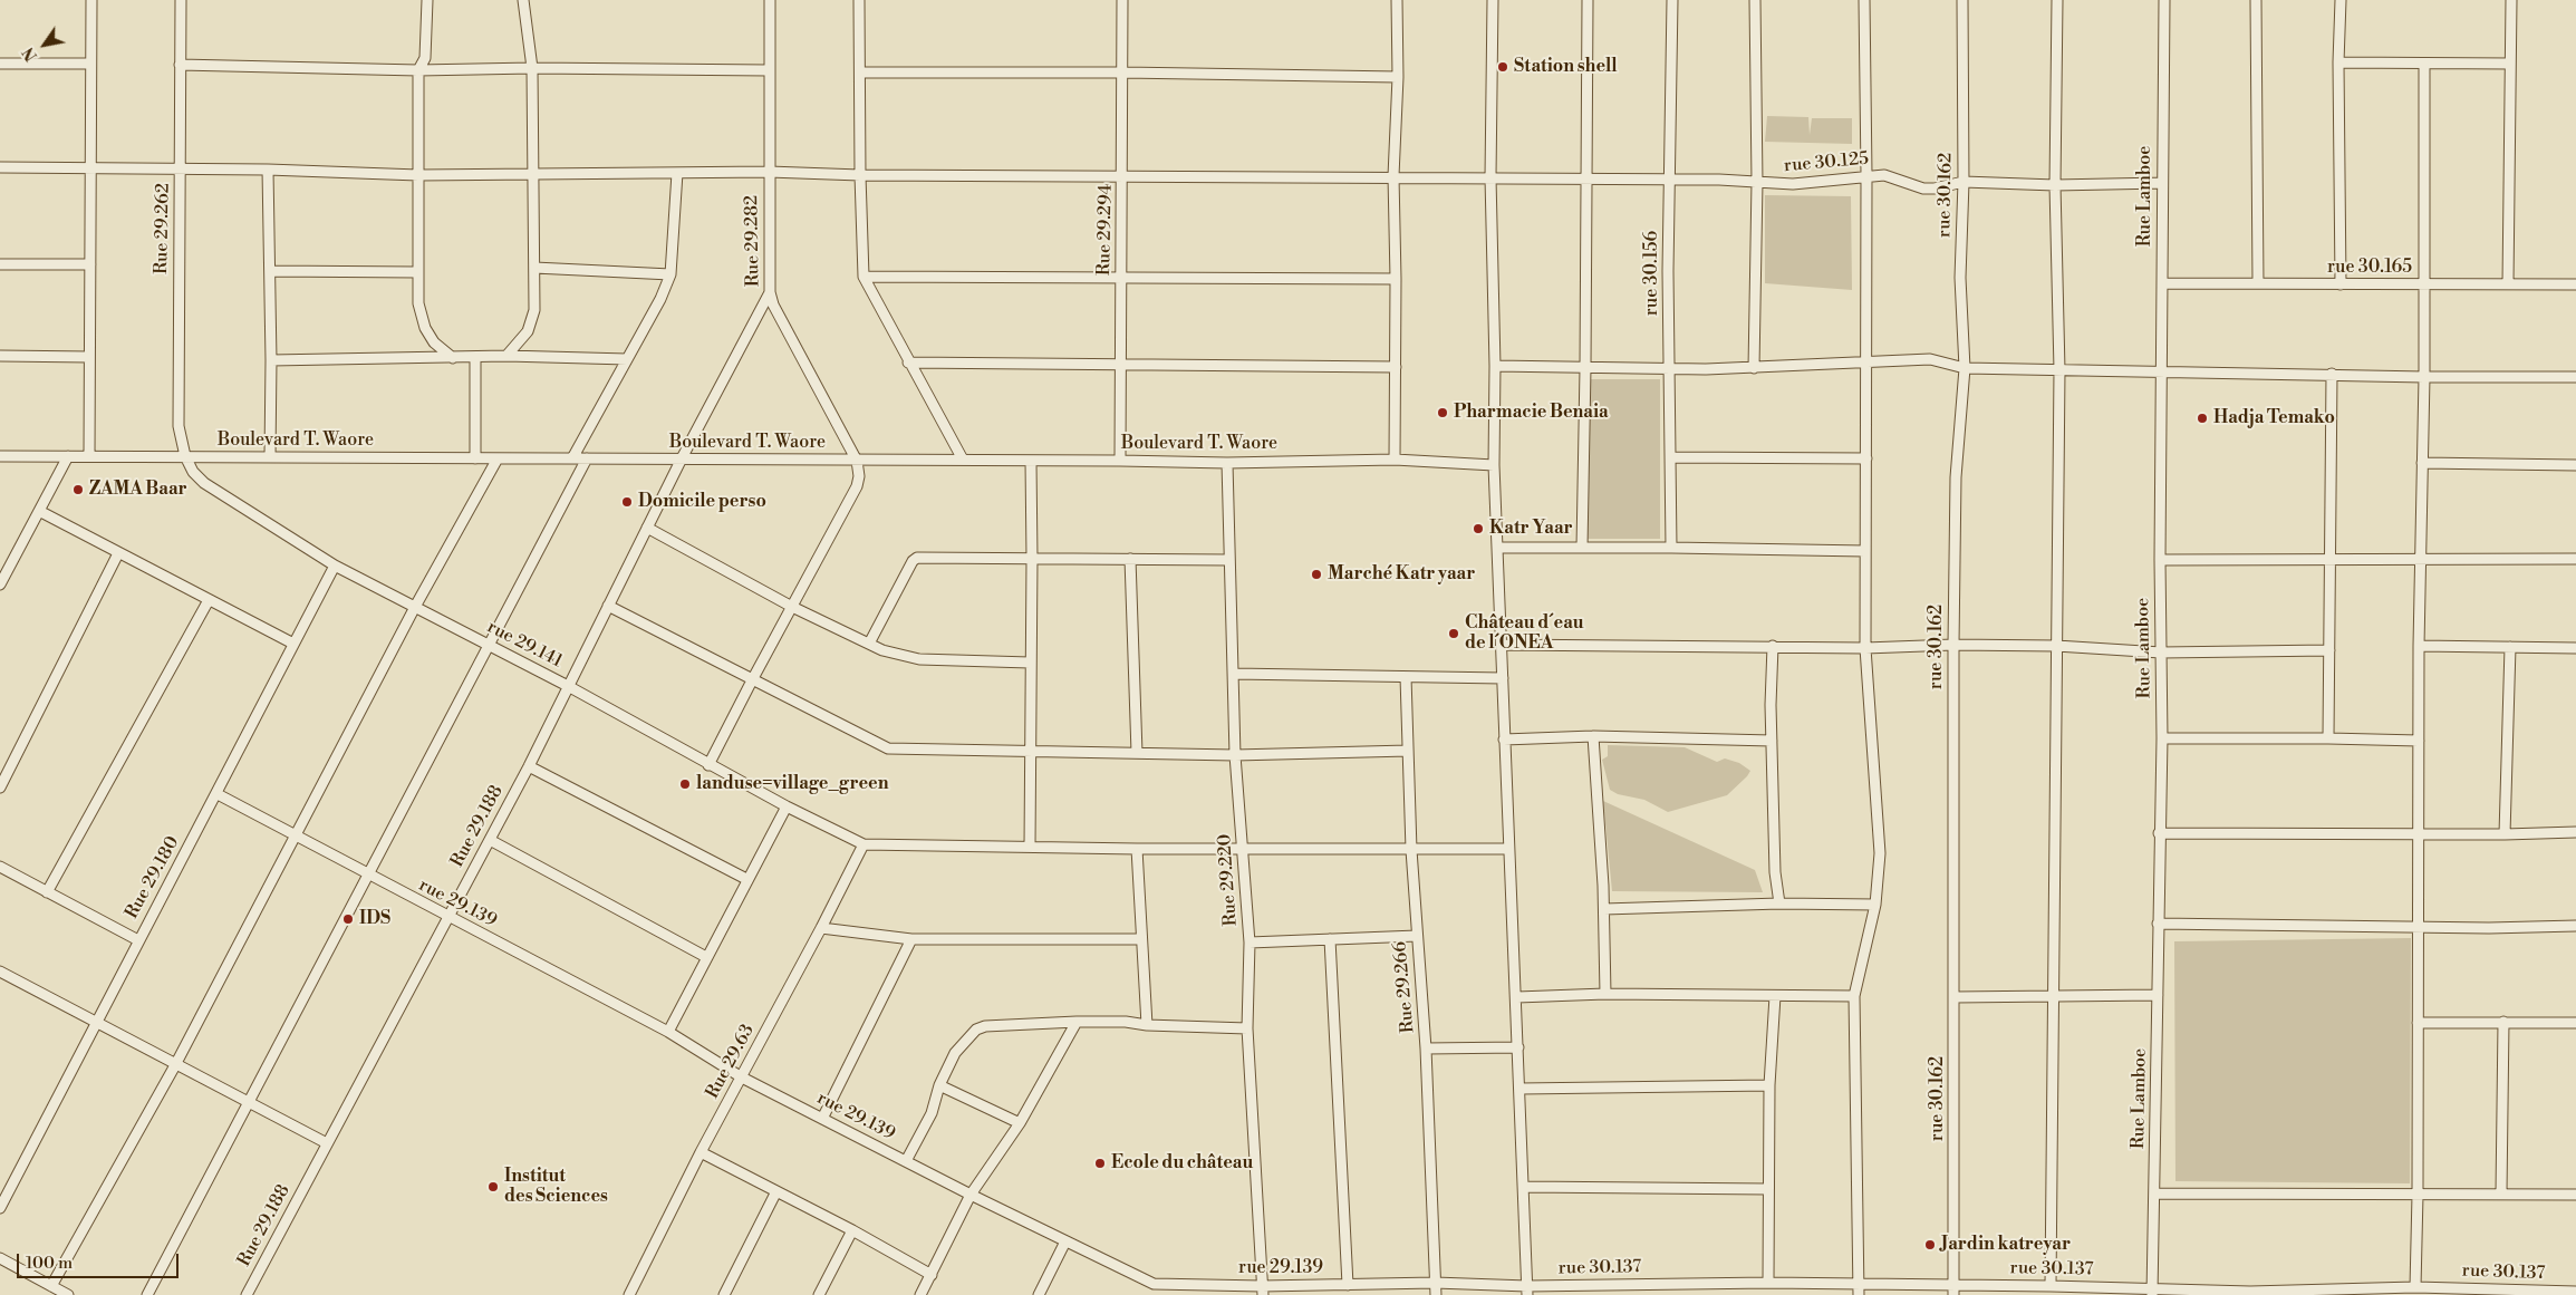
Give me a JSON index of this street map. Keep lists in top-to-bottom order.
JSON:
{
  "streets": {
    "street": [
      "rue 30.125",
      "rue 30.162",
      "Rue Lamboe",
      "Rue 29.262",
      "Rue 29.294",
      "Rue 29.282",
      "rue 30.165",
      "rue 30.156",
      "Boulevard T. Waore",
      "rue 29.141",
      "Rue 29.188",
      "Rue 29.180",
      "Rue 29.220",
      "rue 29.139",
      "Rue 29.266",
      "Rue 29.63",
      "rue 30.137"
    ]
  },
  "crossings": [
    ["rue 30.125", "rue 30.162"],
    ["rue 30.125", "Rue Lamboe"],
    ["rue 30.125", "Rue 29.262"],
    ["rue 30.125", "Rue 29.294"],
    ["rue 30.125", "Rue 29.282"],
    ["rue 30.125", "rue 30.156"],
    ["rue 30.162", "rue 30.137"],
    ["Rue Lamboe", "rue 30.165"],
    ["Rue Lamboe", "rue 30.137"],
    ["Rue 29.262", "Boulevard T. Waore"],
    ["Rue 29.262", "rue 29.141"],
    ["Rue 29.294", "Boulevard T. Waore"],
    ["Rue 29.282", "Boulevard T. Waore"],
    ["Rue 29.282", "Rue 29.188"],
    ["Boulevard T. Waore", "rue 29.141"],
    ["Boulevard T. Waore", "Rue 29.188"],
    ["Boulevard T. Waore", "Rue 29.220"],
    ["rue 29.141", "Rue 29.188"],
    ["rue 29.141", "Rue 29.180"],
    ["rue 29.141", "Rue 29.63"],
    ["Rue 29.188", "rue 29.139"],
    ["Rue 29.180", "rue 29.139"],
    ["Rue 29.220", "rue 29.139"],
    ["rue 29.139", "Rue 29.266"],
    ["rue 29.139", "Rue 29.63"],
    ["rue 29.139", "rue 30.137"]
  ],
  "places": [
    "Station shell",
    "Pharmacie Benaia",
    "Hadja Temako",
    "ZAMA Baar",
    "Domicile perso",
    "Katr Yaar",
    "Marché Katr yaar",
    "Château d´eau de l´ONEA",
    "landuse=village_green",
    "IDS",
    "Ecole du château",
    "Institut des Sciences",
    "Jardin katreyar"
  ],
  "scale_bar": "100 m",
  "north": "bottom left"
}
